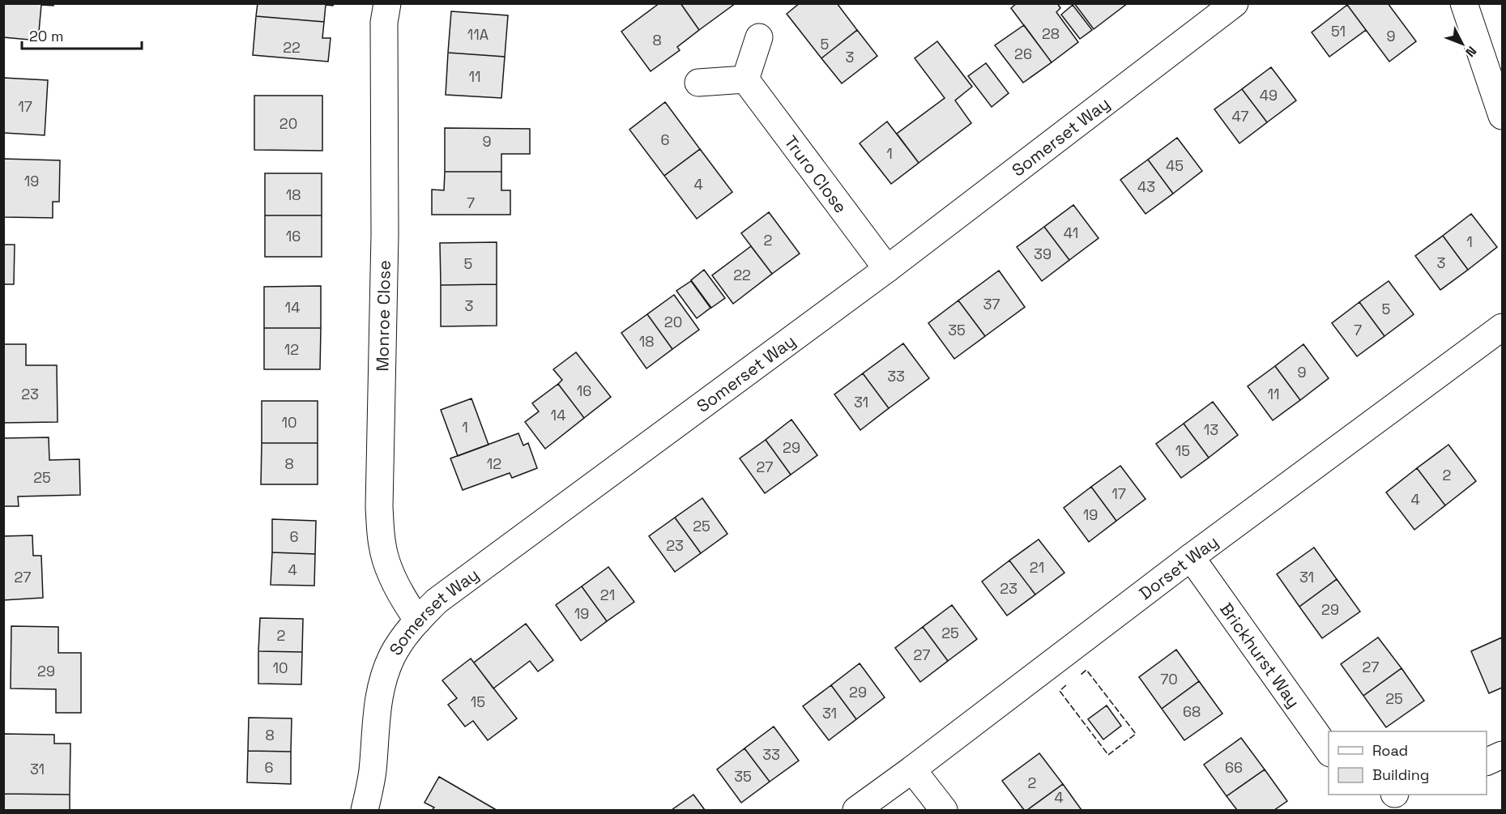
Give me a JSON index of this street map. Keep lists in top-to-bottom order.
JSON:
{
  "streets": {
    "street": [
      "Somerset Way",
      "Truro Close",
      "Monroe Close",
      "Dorset Way",
      "Brickhurst Way"
    ]
  },
  "crossings": [
    ["Somerset Way", "Truro Close"],
    ["Somerset Way", "Monroe Close"],
    ["Dorset Way", "Brickhurst Way"]
  ],
  "house_numbers": [
    "51",
    "28",
    "11A",
    "9",
    "8",
    "5",
    "22",
    "26",
    "3",
    "11",
    "49",
    "17",
    "47",
    "20",
    "6",
    "9",
    "1",
    "45",
    "19",
    "4",
    "43",
    "18",
    "7",
    "41",
    "16",
    "2",
    "1",
    "39",
    "3",
    "5",
    "22",
    "37",
    "3",
    "14",
    "5",
    "20",
    "35",
    "7",
    "18",
    "12",
    "9",
    "33",
    "16",
    "23",
    "11",
    "31",
    "14",
    "10",
    "1",
    "13",
    "29",
    "15",
    "8",
    "12",
    "27",
    "2",
    "25",
    "17",
    "4",
    "19",
    "25",
    "6",
    "23",
    "21",
    "4",
    "27",
    "31",
    "23",
    "21",
    "29",
    "19",
    "25",
    "2",
    "27",
    "27",
    "10",
    "29",
    "70",
    "29",
    "25",
    "15",
    "68",
    "31",
    "8",
    "33",
    "6",
    "66",
    "31",
    "35",
    "2",
    "4"
  ],
  "legend": ["Road", "Building"],
  "scale_bar": "20 m",
  "north": "bottom right"
}
